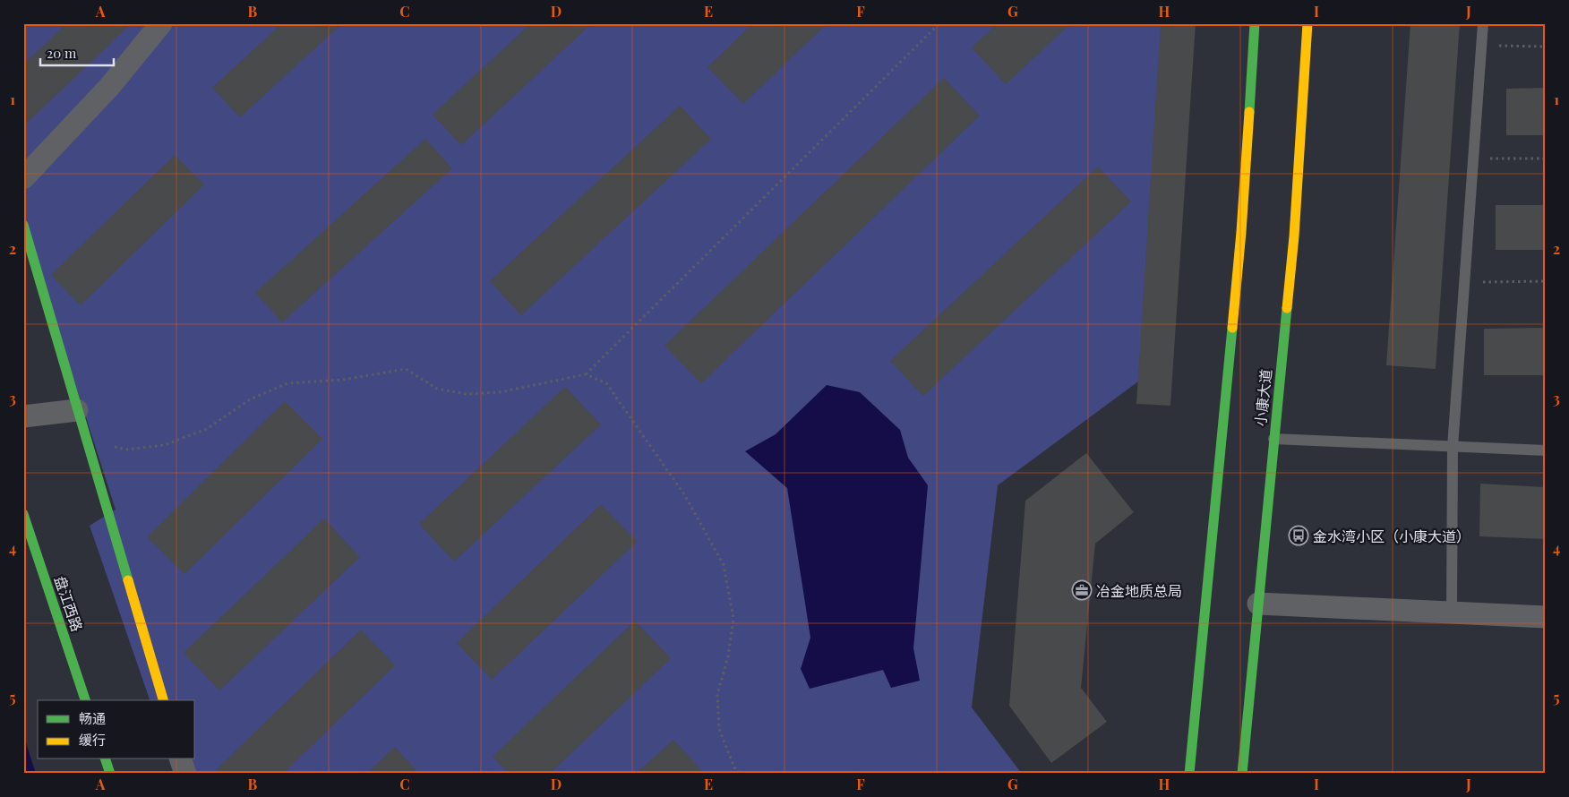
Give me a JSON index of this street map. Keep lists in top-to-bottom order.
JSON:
{
  "streets": {
    "main road": ["小康大道", "盘江西路"]
  },
  "places": {
    "bus stop": ["金水湾小区（小康大道）"],
    "office": ["冶金地质总局"]
  },
  "legend": ["畅通", "缓行"],
  "scale_bar": "20 m",
  "grid": {
    "columns": [
      "A",
      "B",
      "C",
      "D",
      "E",
      "F",
      "G",
      "H",
      "I",
      "J"
    ],
    "rows": [
      "1",
      "2",
      "3",
      "4",
      "5"
    ]
  }
}
